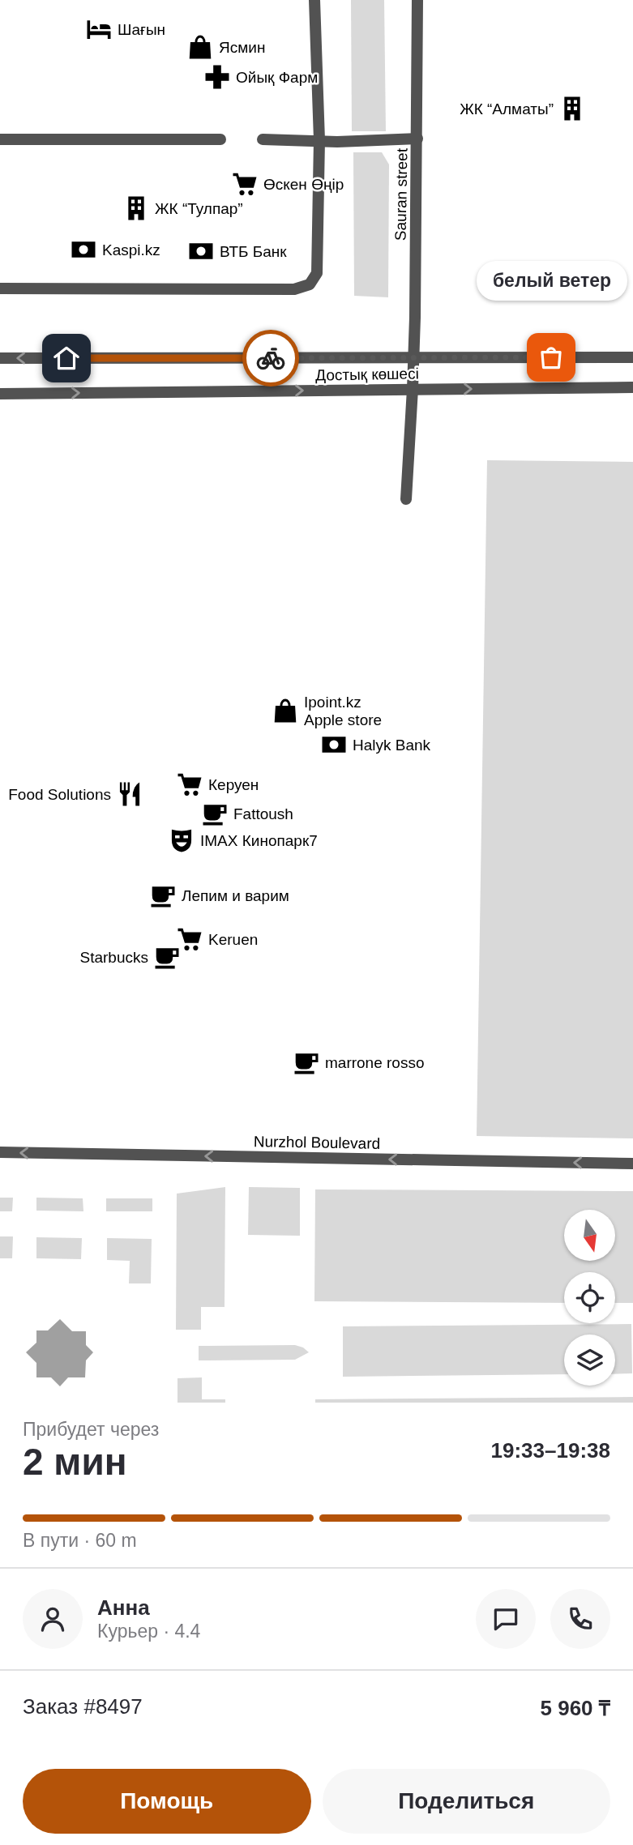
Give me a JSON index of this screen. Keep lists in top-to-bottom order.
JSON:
{
  "streets": {
    "street": ["Sauran street", "Достық көшесі", "Nurzhol Boulevard"]
  },
  "crossings": [
    ["Sauran street", "Достық көшесі"]
  ],
  "one_way": ["Nurzhol Boulevard"],
  "places": {
    "hotel": ["Шағын"],
    "shop": ["Ясмин", "Ipoint.kz Apple store"],
    "pharmacy": ["Ойық Фарм"],
    "building": ["ЖК “Алматы”", "ЖК “Тулпар”"],
    "supermarket": ["Өскен Өңір", "Керуен", "Keruen"],
    "bank": ["Kaspi.kz", "ВТБ Банк", "Halyk Bank"],
    "other": ["белый ветер"],
    "restaurant": ["Food Solutions"],
    "cafe": [
      "Fattoush",
      "Лепим и варим",
      "Starbucks",
      "marrone rosso"
    ],
    "theatre": ["IMAX Кинопарк7"]
  },
  "north": "bottom",
  "page": {
    "bubble": "белый ветер",
    "heading": ["2 мин", "Прибудет через", "19:33–19:38"],
    "panel": [
      "Анна",
      "Курьер · 4.4",
      "Заказ #8497",
      "5 960 ₸"
    ],
    "bar": "В пути · 60 m",
    "buttons": ["Помощь", "Поделиться"]
  }
}
